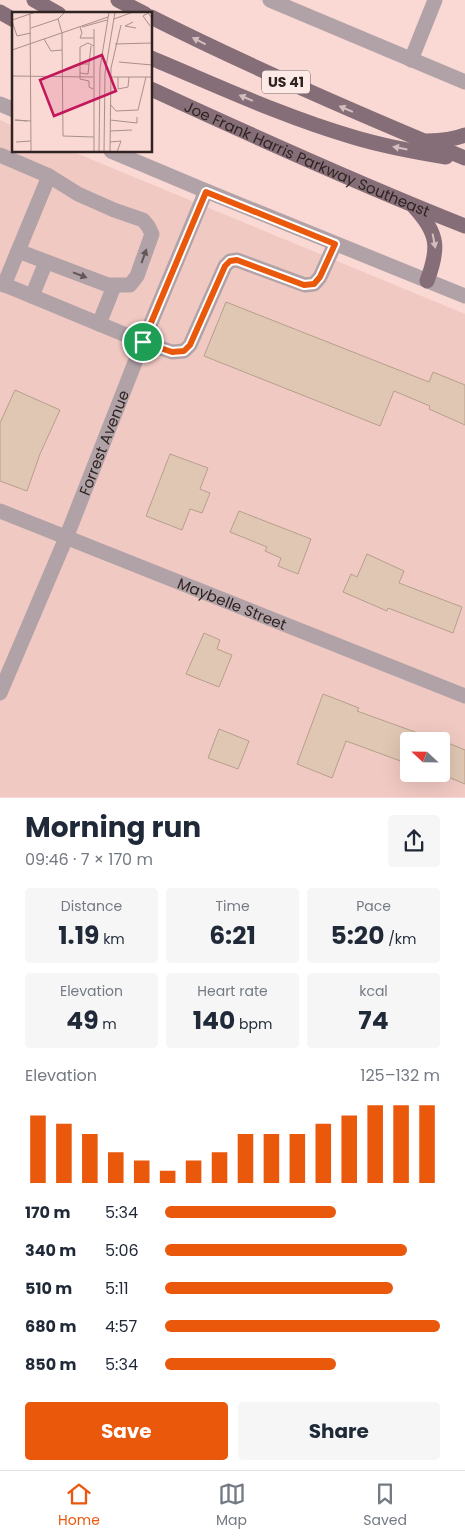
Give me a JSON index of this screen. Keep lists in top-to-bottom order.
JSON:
{
  "streets": {
    "main road": ["US 41", "Joe Frank Harris Parkway Southeast"],
    "street": ["Forrest Avenue", "Maybelle Street"]
  },
  "crossings": [
    ["Forrest Avenue", "Maybelle Street"]
  ],
  "north": "left",
  "page": {
    "heading": ["Morning run", "09:46 · 7 × 170 m"],
    "stats": [
      ["Distance", "1.19 km"],
      ["Time", "6:21"],
      ["Pace", "5:20 /km"],
      ["Elevation", "49 m"],
      ["Heart rate", "140 bpm"],
      ["kcal", "74"]
    ],
    "chart": ["Elevation", "125–132 m"],
    "list": [
      {
        "name": "170 m",
        "note": "5:34"
      },
      {
        "name": "340 m",
        "note": "5:06"
      },
      {
        "name": "510 m",
        "note": "5:11"
      },
      {
        "name": "680 m",
        "note": "4:57"
      },
      {
        "name": "850 m",
        "note": "5:34"
      }
    ],
    "buttons": ["Save", "Share"],
    "tabs": ["Home", "Map", "Saved"]
  }
}
